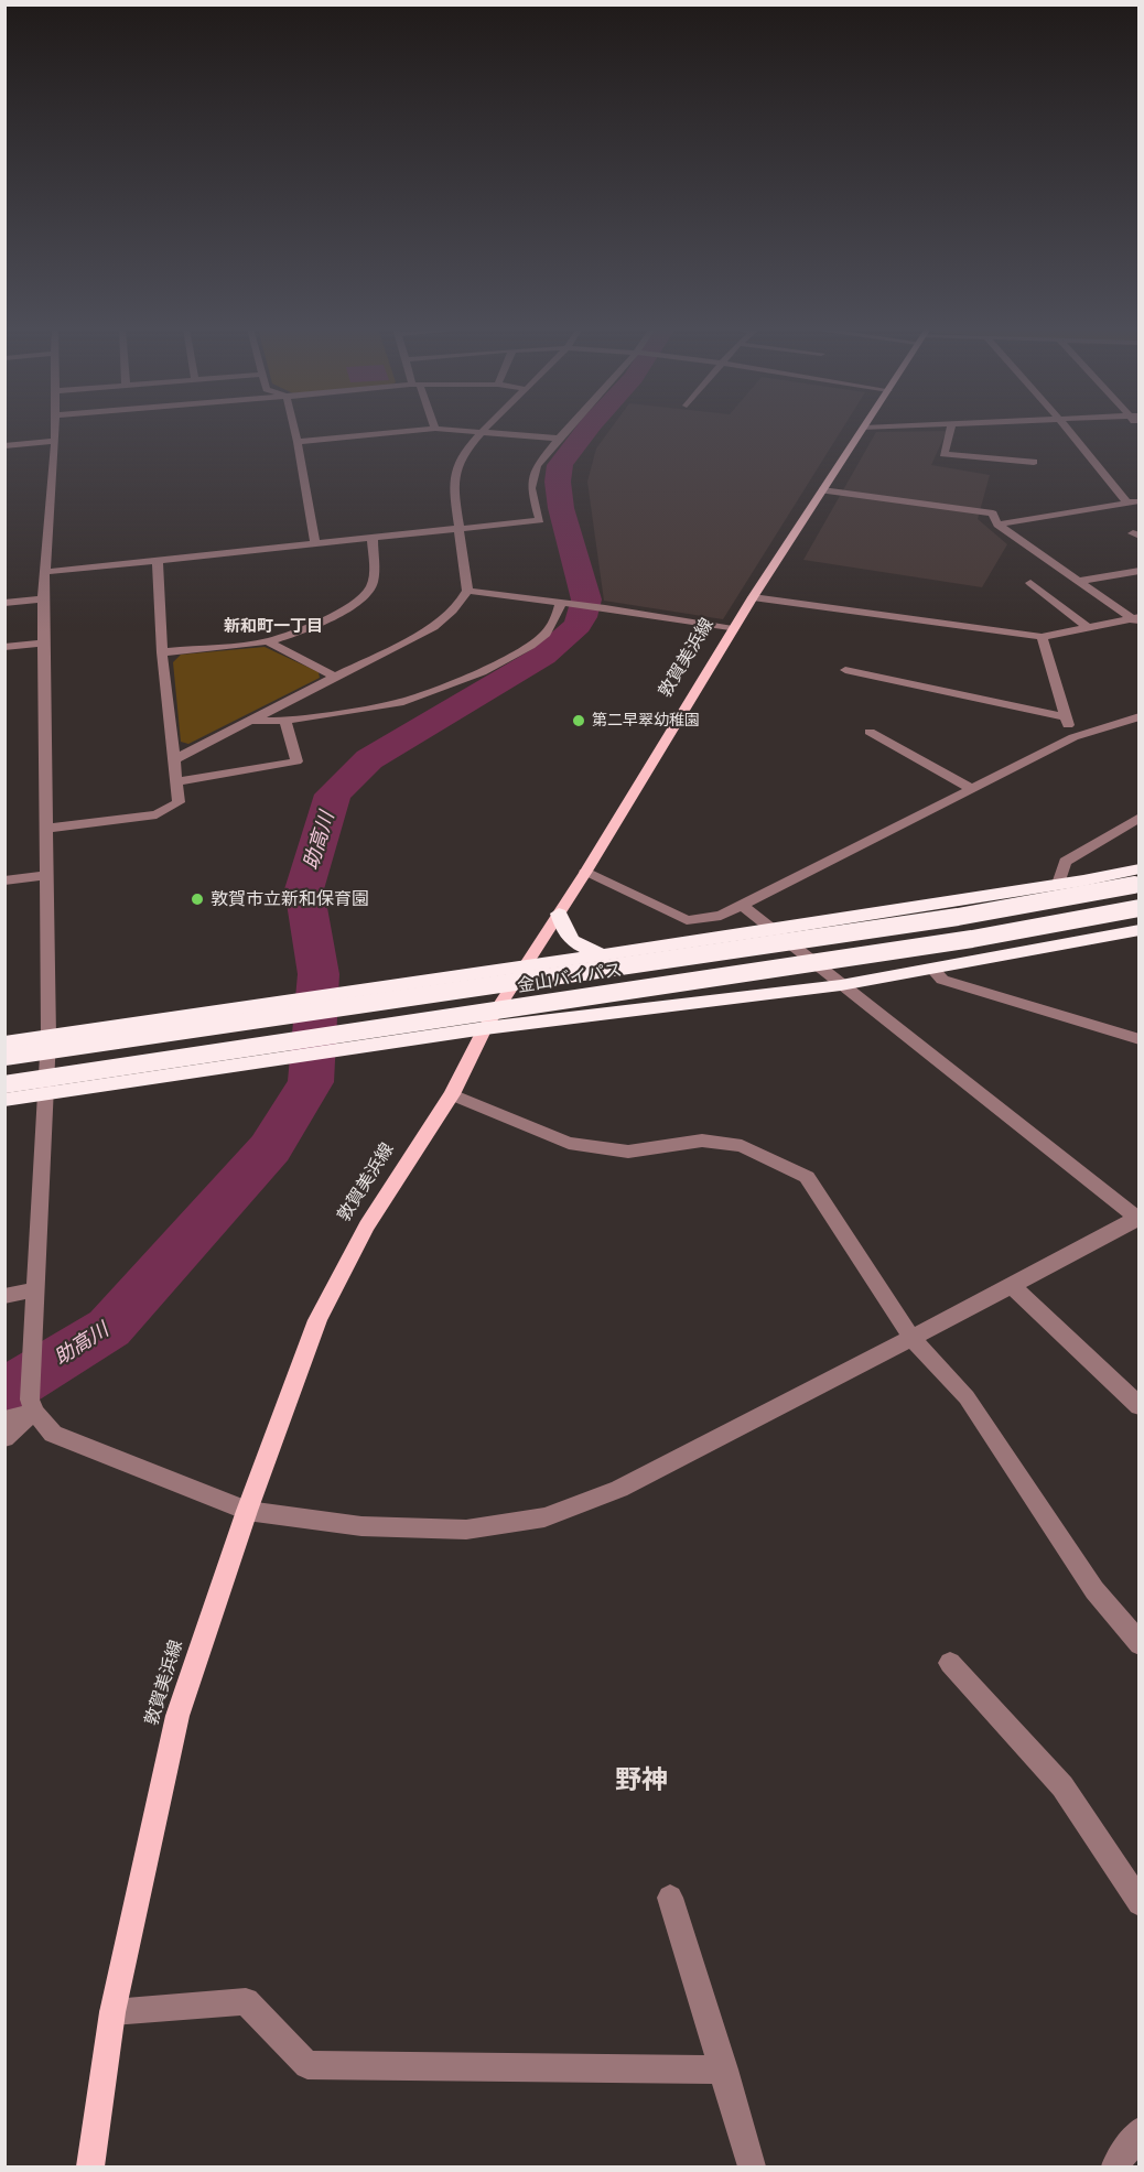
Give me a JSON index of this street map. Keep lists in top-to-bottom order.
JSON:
{
  "streets": {
    "highway": ["金山バイパス"],
    "main road": ["敦賀美浜線"]
  },
  "districts": ["新和町一丁目", "野神"],
  "water": ["助高川"],
  "places": ["第二早翠幼稚園", "敦賀市立新和保育園"]
}
